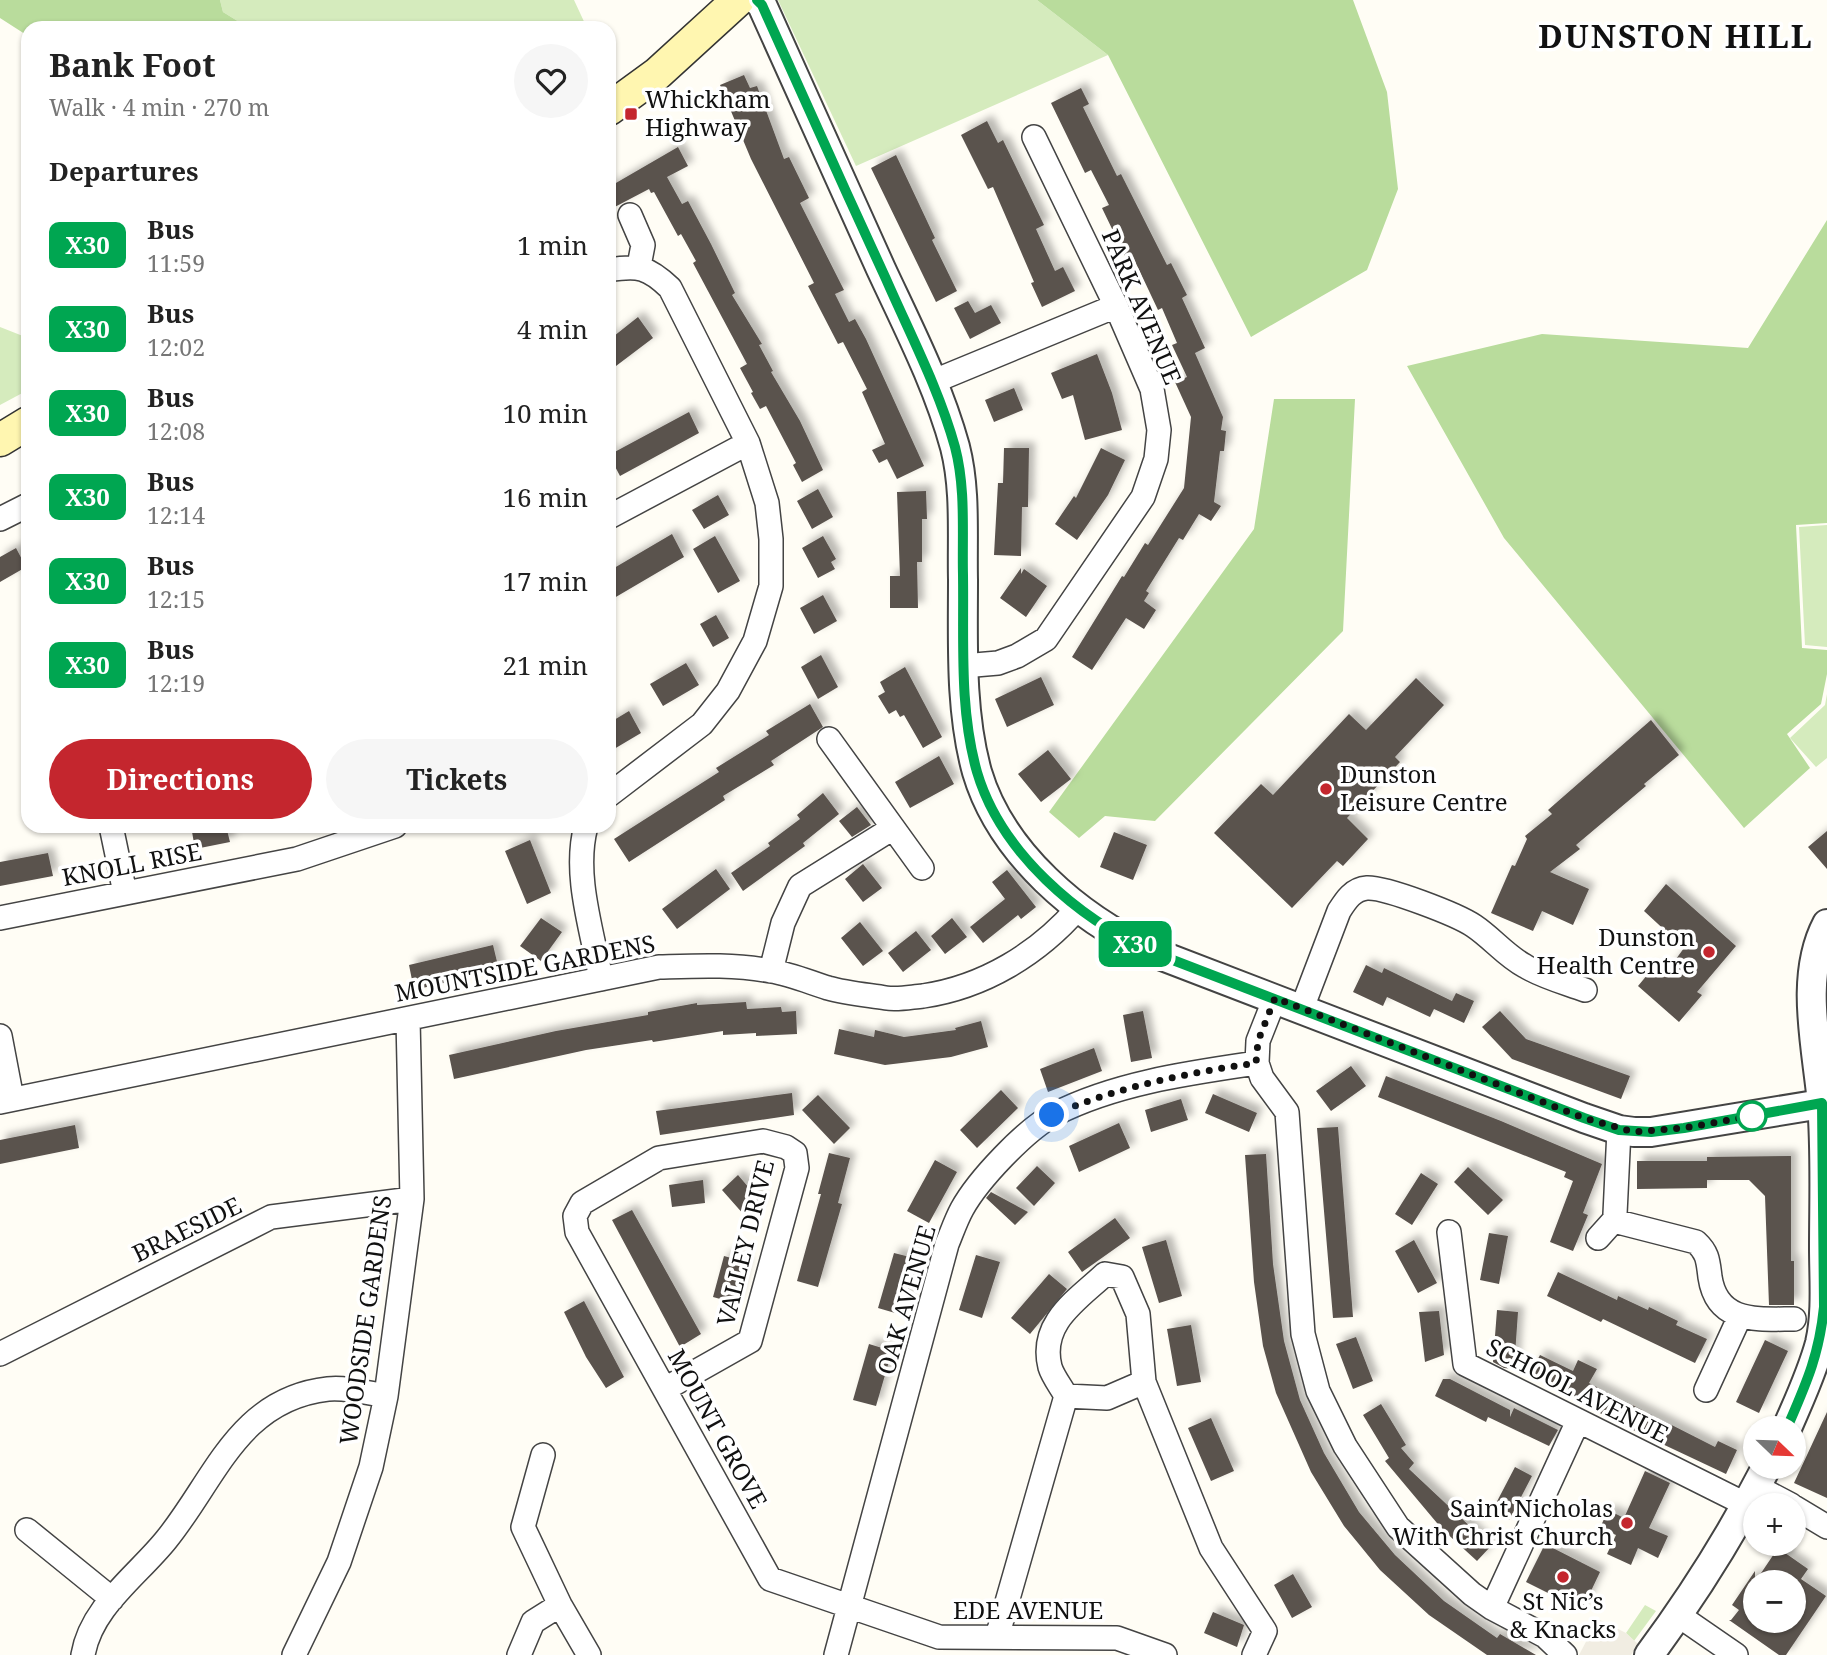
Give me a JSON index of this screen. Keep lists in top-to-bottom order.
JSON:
{
  "streets": {
    "street": [
      "PARK AVENUE",
      "KNOLL RISE",
      "MOUNTSIDE GARDENS",
      "BRAESIDE",
      "VALLEY DRIVE",
      "OAK AVENUE",
      "WOODSIDE GARDENS",
      "SCHOOL AVENUE",
      "MOUNT GROVE",
      "EDE AVENUE"
    ]
  },
  "crossings": [
    ["MOUNTSIDE GARDENS", "WOODSIDE GARDENS"],
    ["BRAESIDE", "WOODSIDE GARDENS"],
    ["VALLEY DRIVE", "MOUNT GROVE"],
    ["OAK AVENUE", "MOUNT GROVE"],
    ["OAK AVENUE", "EDE AVENUE"],
    ["MOUNT GROVE", "EDE AVENUE"]
  ],
  "districts": ["DUNSTON HILL"],
  "places": {
    "transit": ["Whickham Highway"],
    "other": [
      "Dunston Leisure Centre",
      "Dunston Health Centre",
      "Saint Nicholas With Christ Church",
      "St Nic’s & Knacks"
    ]
  },
  "lines": ["bus line X30"],
  "north": "bottom right",
  "page": {
    "on_map": "X30",
    "heading": [
      ["Bank Foot", "Walk · 4 min · 270 m"],
      "Departures"
    ],
    "list": [
      {
        "mark": "X30",
        "name": "Bus",
        "note": "11:59",
        "value": "1 min"
      },
      {
        "mark": "X30",
        "name": "Bus",
        "note": "12:02",
        "value": "4 min"
      },
      {
        "mark": "X30",
        "name": "Bus",
        "note": "12:08",
        "value": "10 min"
      },
      {
        "mark": "X30",
        "name": "Bus",
        "note": "12:14",
        "value": "16 min"
      },
      {
        "mark": "X30",
        "name": "Bus",
        "note": "12:15",
        "value": "17 min"
      },
      {
        "mark": "X30",
        "name": "Bus",
        "note": "12:19",
        "value": "21 min"
      }
    ],
    "buttons": ["Directions", "Tickets"],
    "map_buttons": ["+", "−"]
  }
}
